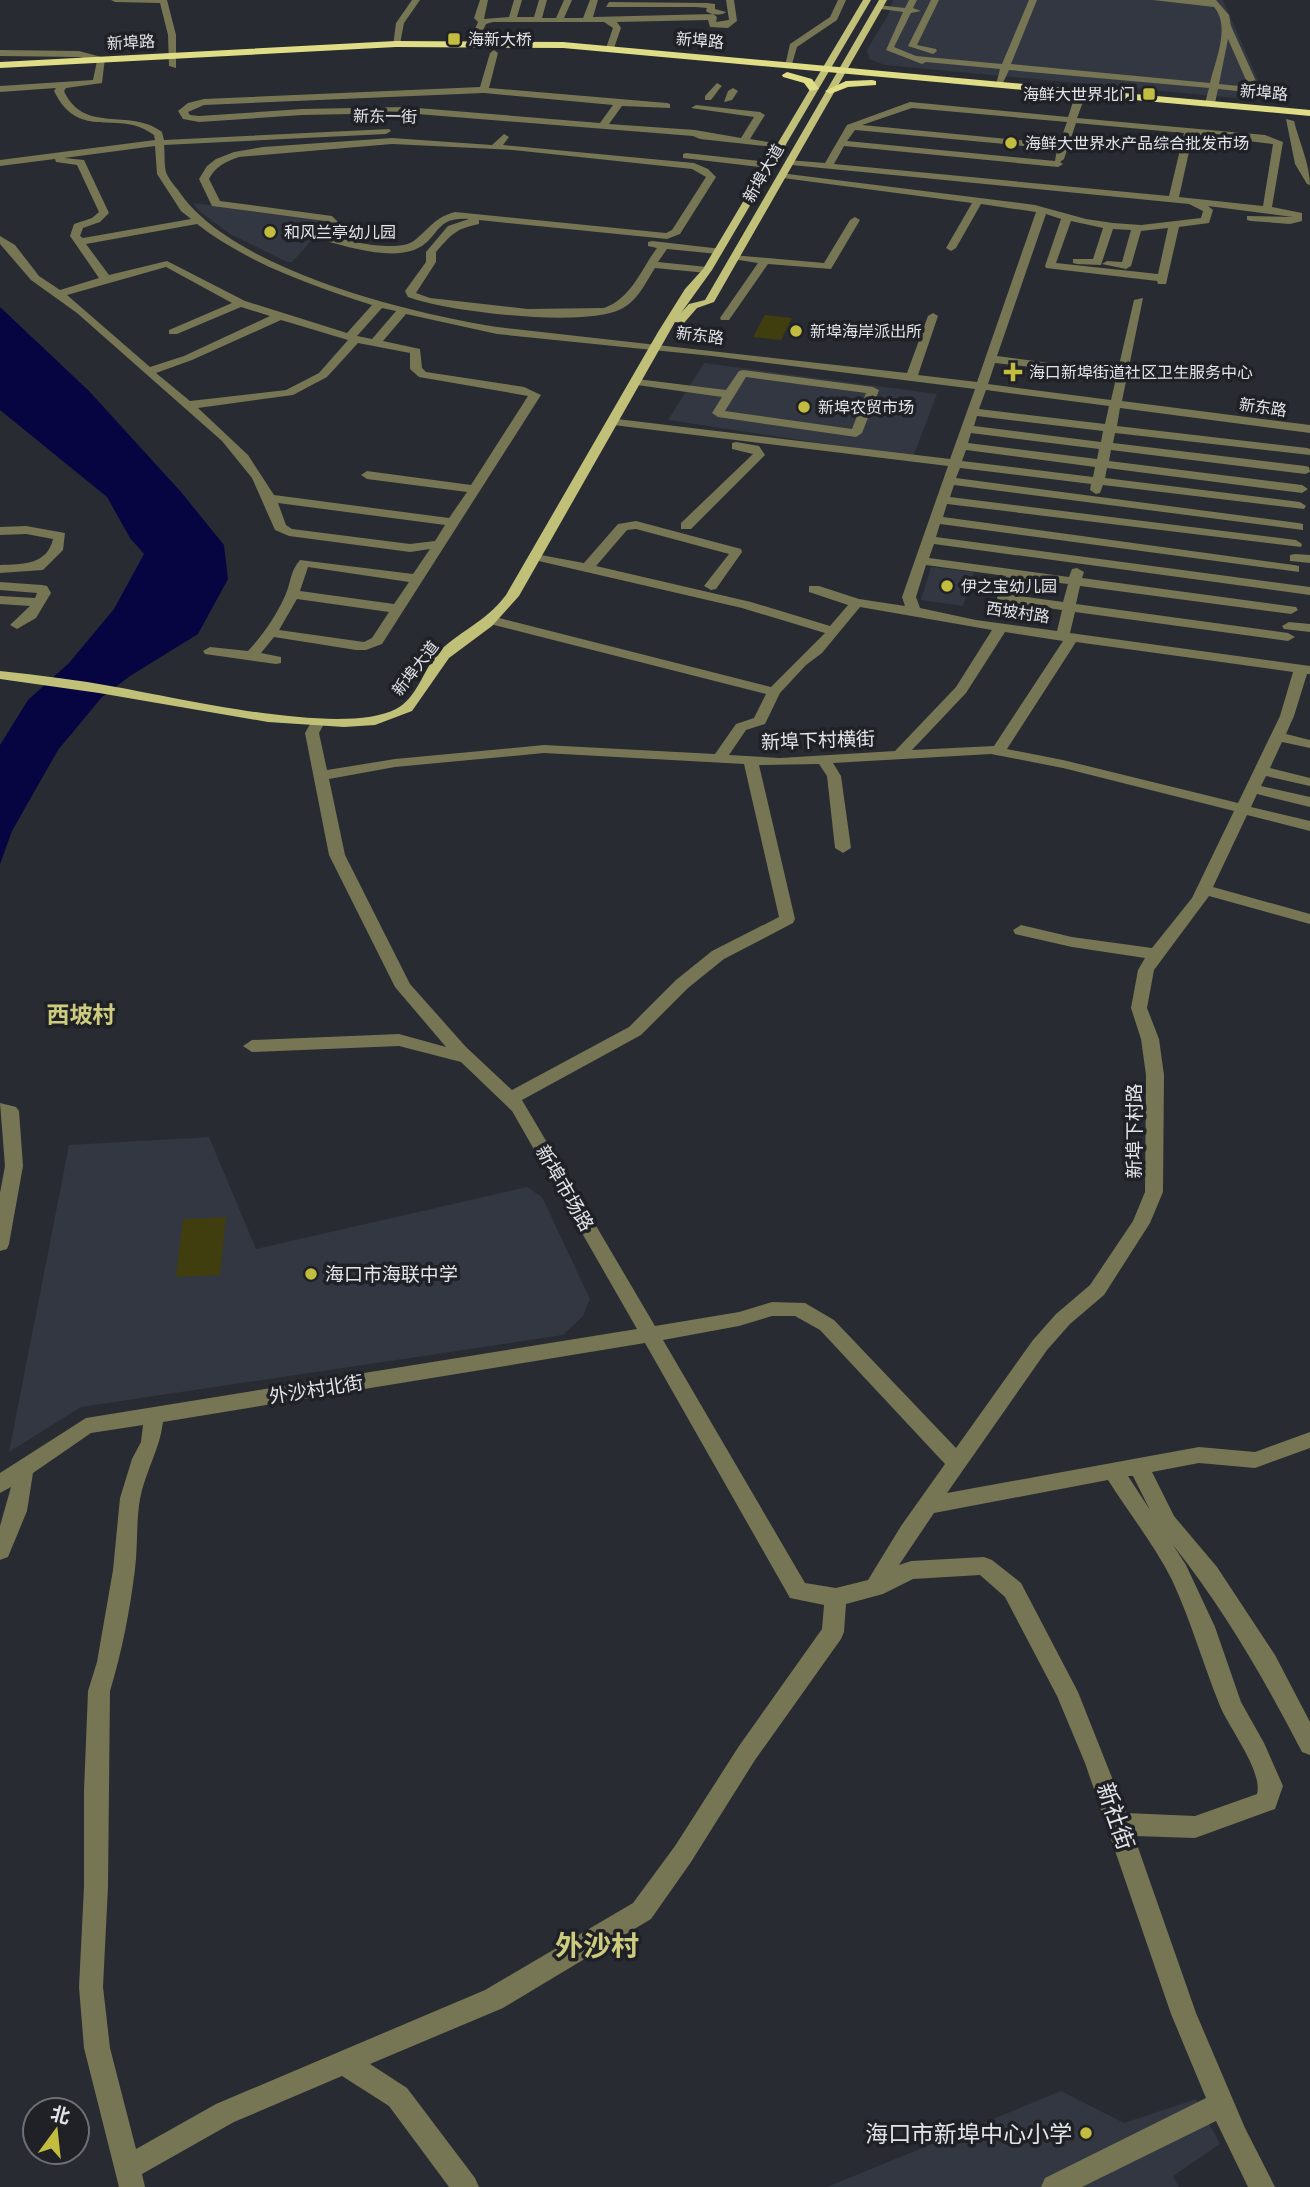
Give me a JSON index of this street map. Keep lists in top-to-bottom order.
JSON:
{
  "streets": {
    "highway": ["新埠路"],
    "main road": ["新埠大道"],
    "street": [
      "新东一街",
      "新东路",
      "西坡村路",
      "新埠下村横街",
      "新埠下村路",
      "新埠市场路",
      "外沙村北街",
      "新社街"
    ]
  },
  "crossings": [
    ["新埠路", "新埠大道"],
    ["新东一街", "新东路"],
    ["新埠大道", "新东路"],
    ["新埠大道", "新埠市场路"],
    ["新东路", "新埠下村路"],
    ["西坡村路", "新埠下村路"],
    ["新埠下村横街", "新埠下村路"],
    ["新埠下村横街", "新埠市场路"],
    ["新埠下村路", "新埠市场路"],
    ["新埠下村路", "外沙村北街"],
    ["新埠下村路", "新社街"],
    ["新埠市场路", "外沙村北街"],
    ["新埠市场路", "新社街"]
  ],
  "districts": ["西坡村", "外沙村"],
  "places": {
    "transit": ["海新大桥", "海鲜大世界北门"],
    "other": [
      "海鲜大世界水产品综合批发市场",
      "和风兰亭幼儿园",
      "新埠海岸派出所",
      "新埠农贸市场",
      "伊之宝幼儿园",
      "海口市海联中学",
      "海口市新埠中心小学"
    ],
    "health": ["海口新埠街道社区卫生服务中心"]
  },
  "north": "top"
}
